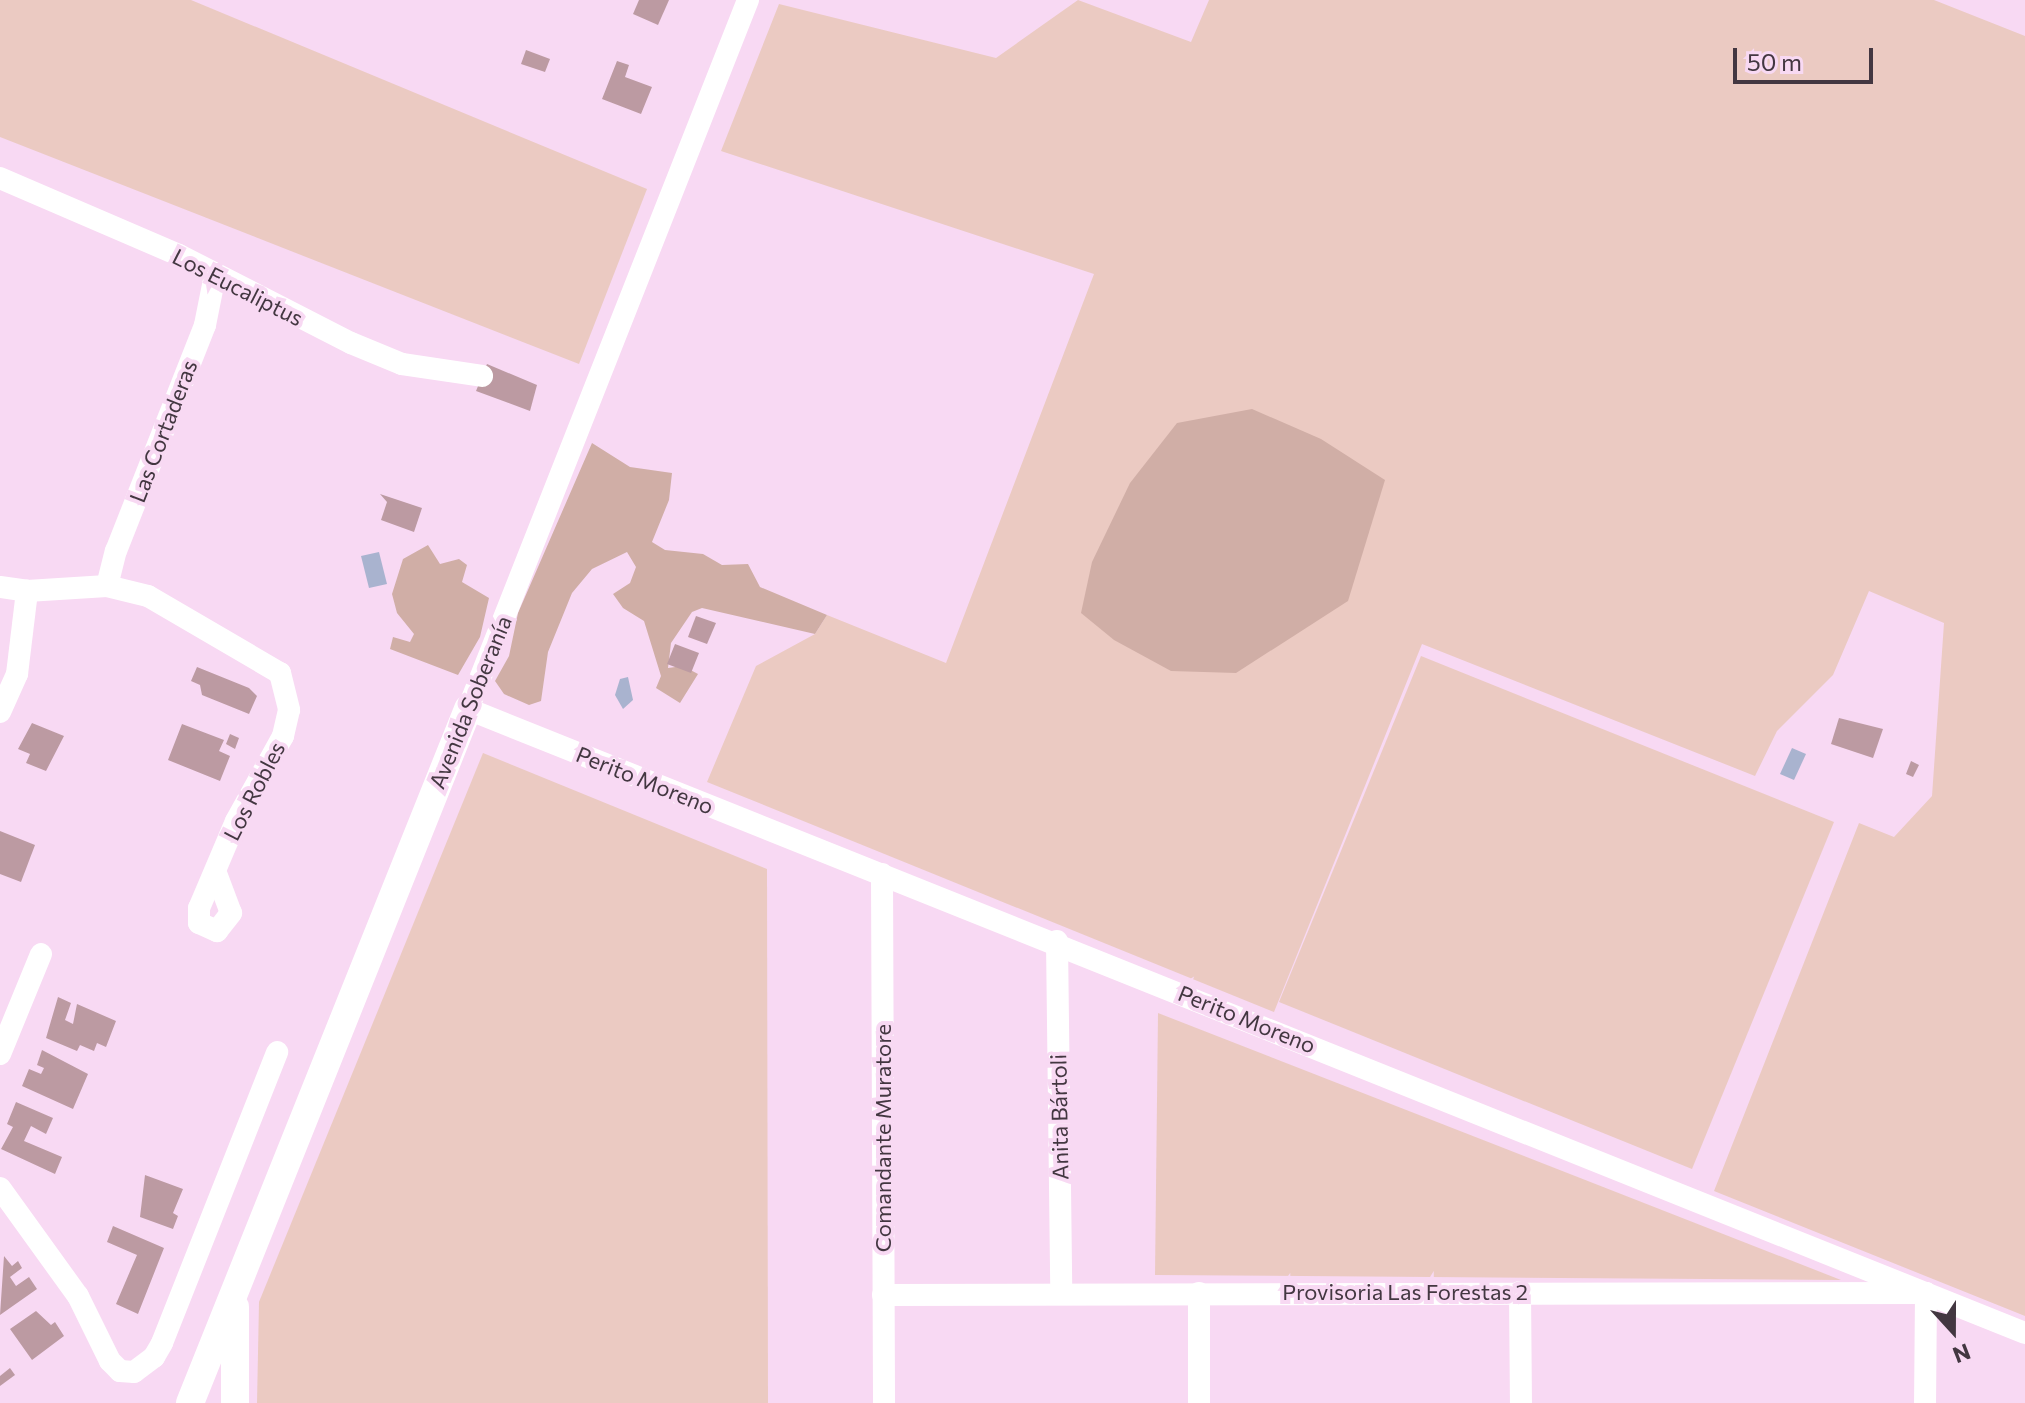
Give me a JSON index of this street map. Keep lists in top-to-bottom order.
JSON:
{
  "streets": {
    "street": [
      "Los Eucaliptus",
      "Las Cortaderas",
      "Avenida Soberanía",
      "Perito Moreno",
      "Los Robles",
      "Anita Bártoli",
      "Comandante Muratore",
      "Provisoria Las Forestas 2"
    ]
  },
  "crossings": [
    ["Los Eucaliptus", "Las Cortaderas"],
    ["Las Cortaderas", "Los Robles"],
    ["Avenida Soberanía", "Perito Moreno"],
    ["Perito Moreno", "Anita Bártoli"],
    ["Perito Moreno", "Comandante Muratore"],
    ["Perito Moreno", "Provisoria Las Forestas 2"],
    ["Anita Bártoli", "Provisoria Las Forestas 2"],
    ["Comandante Muratore", "Provisoria Las Forestas 2"]
  ],
  "scale_bar": "50 m",
  "north": "bottom"
}
